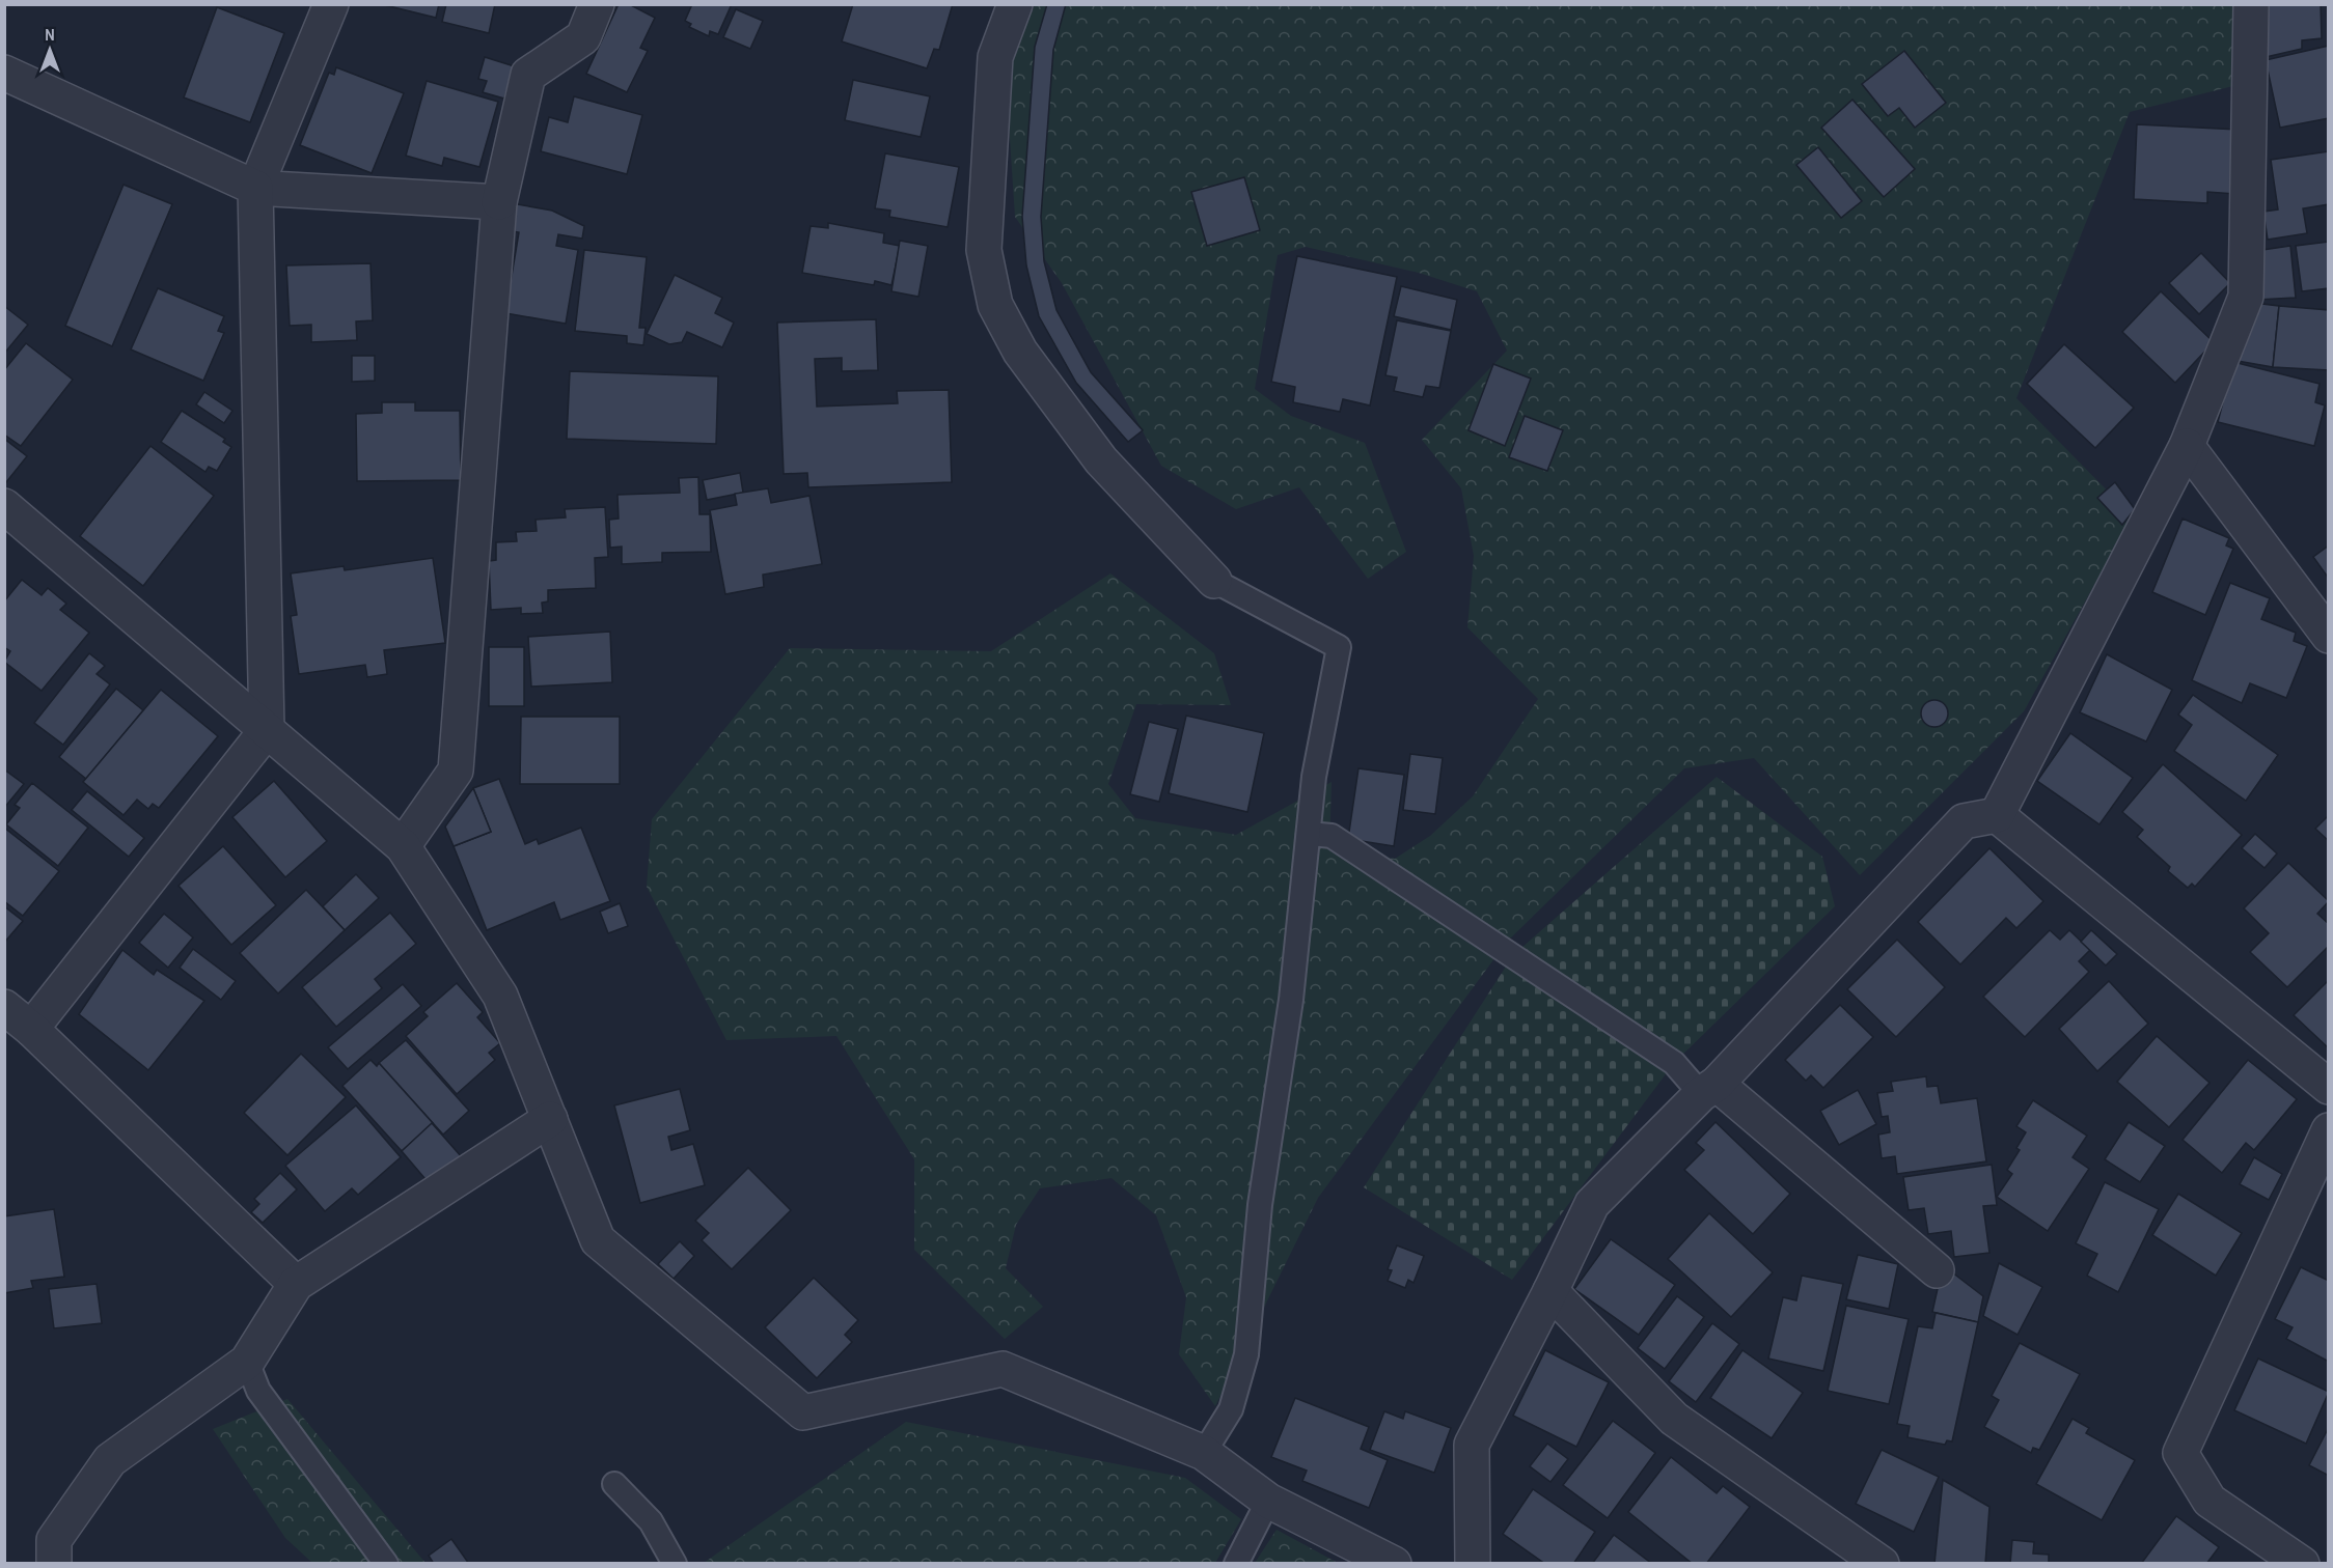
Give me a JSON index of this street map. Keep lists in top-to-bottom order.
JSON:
{
  "north": "top"
}
